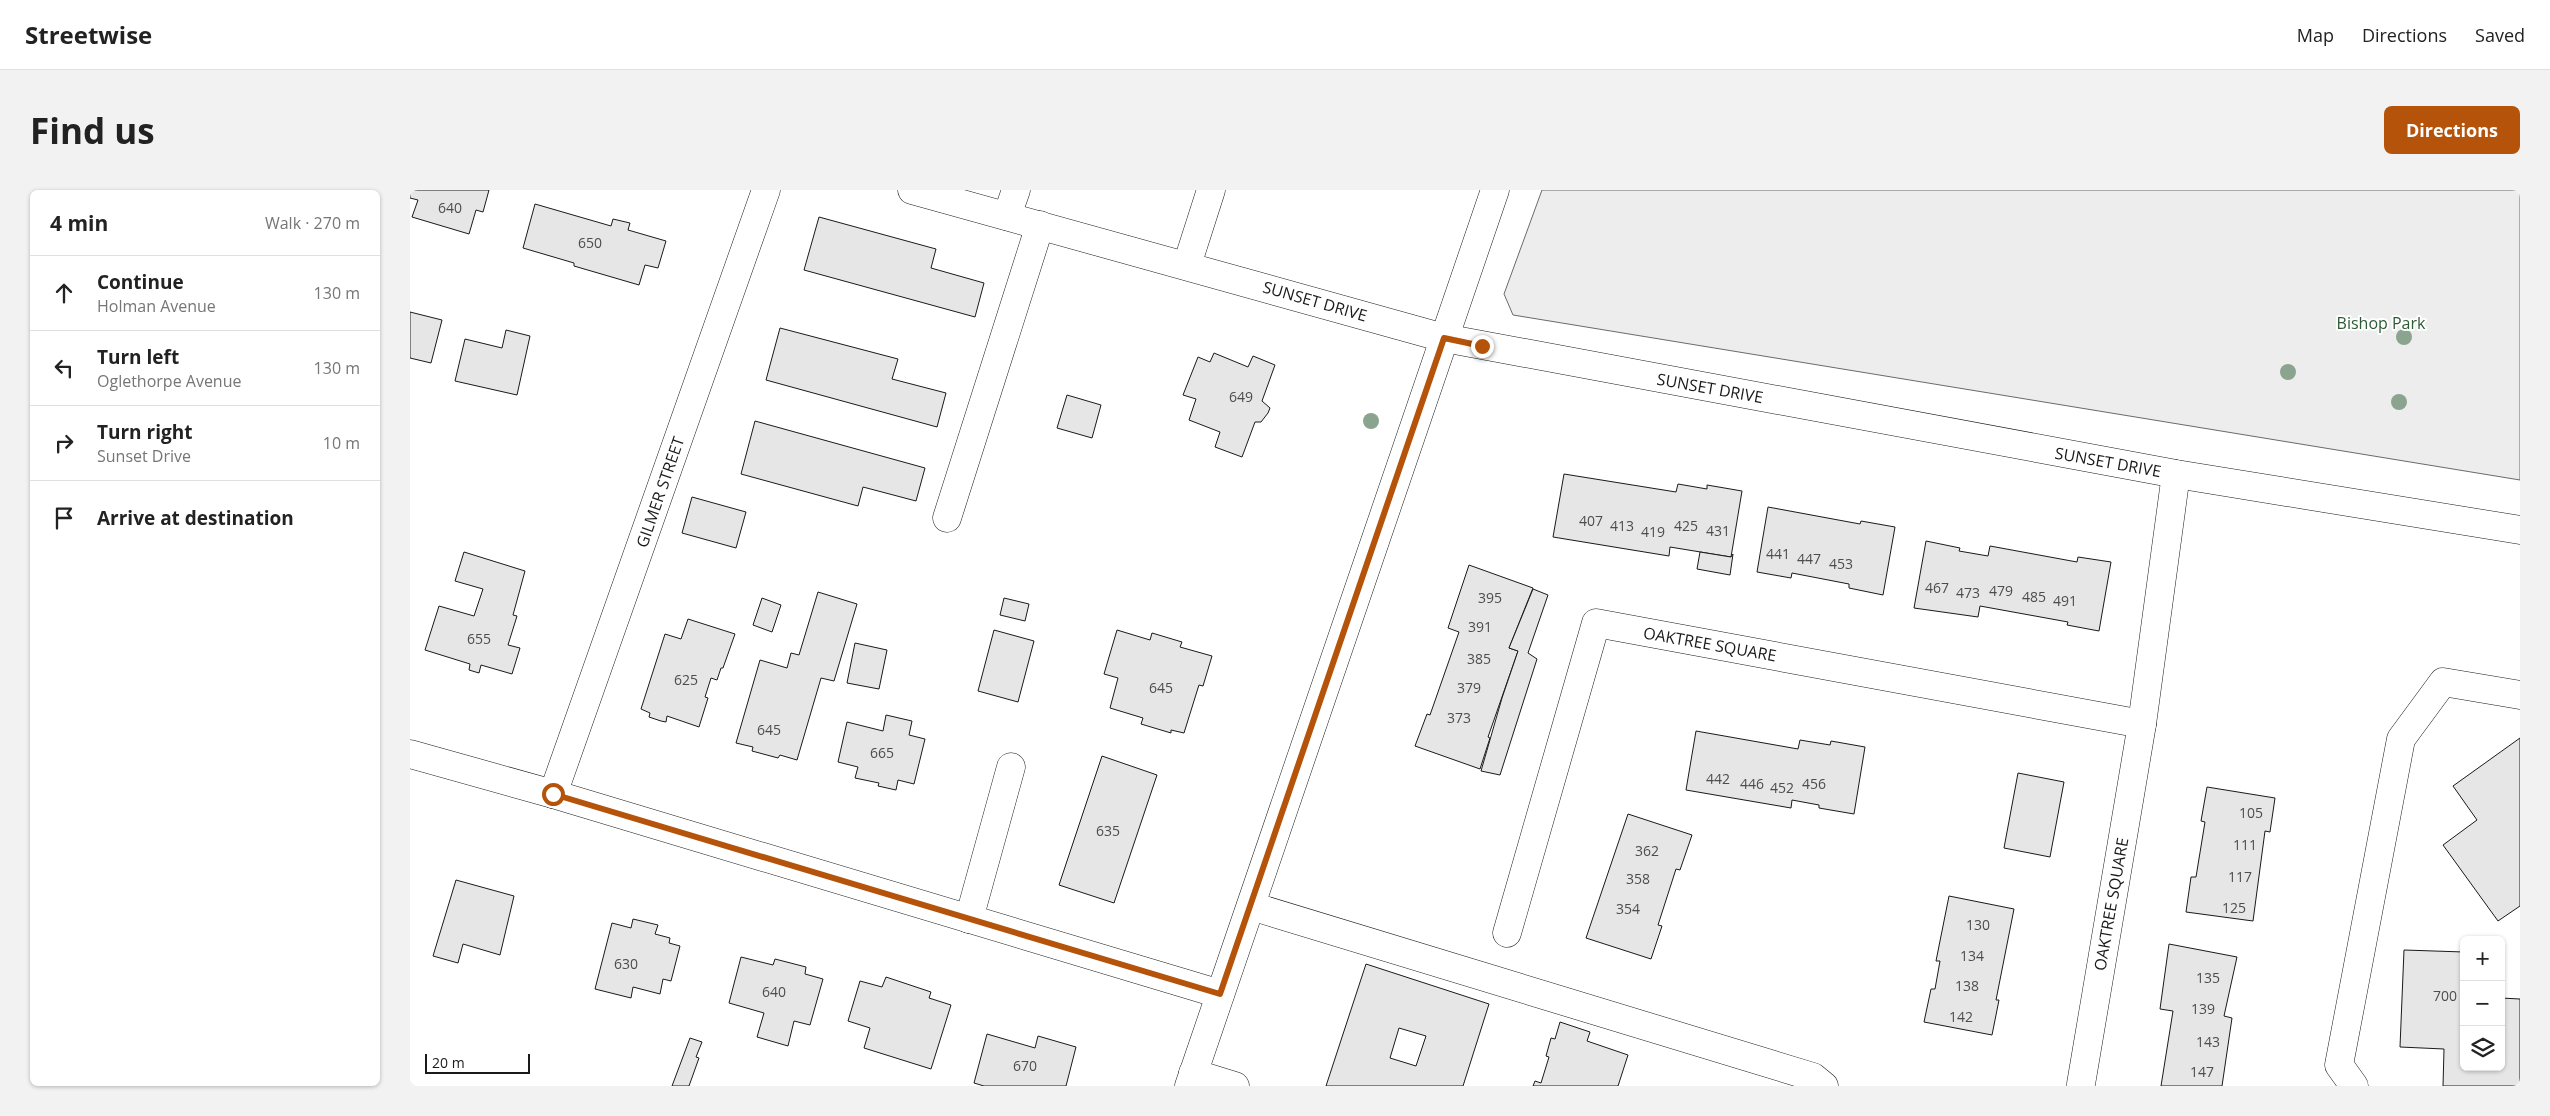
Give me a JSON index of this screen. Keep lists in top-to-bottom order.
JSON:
{
  "streets": {
    "street": ["SUNSET DRIVE", "GILMER STREET", "OAKTREE SQUARE"]
  },
  "crossings": [
    ["SUNSET DRIVE", "OAKTREE SQUARE"]
  ],
  "parks": ["Bishop Park"],
  "house_numbers": [
    "640",
    "650",
    "649",
    "407",
    "413",
    "425",
    "431",
    "419",
    "441",
    "447",
    "453",
    "467",
    "479",
    "473",
    "485",
    "395",
    "491",
    "391",
    "655",
    "385",
    "625",
    "645",
    "379",
    "373",
    "645",
    "665",
    "442",
    "446",
    "456",
    "452",
    "105",
    "635",
    "111",
    "362",
    "117",
    "358",
    "125",
    "354",
    "130",
    "134",
    "630",
    "135",
    "138",
    "640",
    "700",
    "139",
    "142",
    "143",
    "670",
    "147"
  ],
  "scale_bar": "20 m",
  "page": {
    "header": "Streetwise",
    "nav": ["Map", "Directions", "Saved"],
    "buttons": "Directions",
    "title": "Find us",
    "heading": ["4 min", "Walk · 270 m"],
    "list": [
      ["Continue", "Holman Avenue", "130 m"],
      ["Turn left", "Oglethorpe Avenue", "130 m"],
      ["Turn right", "Sunset Drive", "10 m"],
      "Arrive at destination"
    ],
    "map_buttons": ["+", "−"],
    "scale": "20 m"
  }
}
